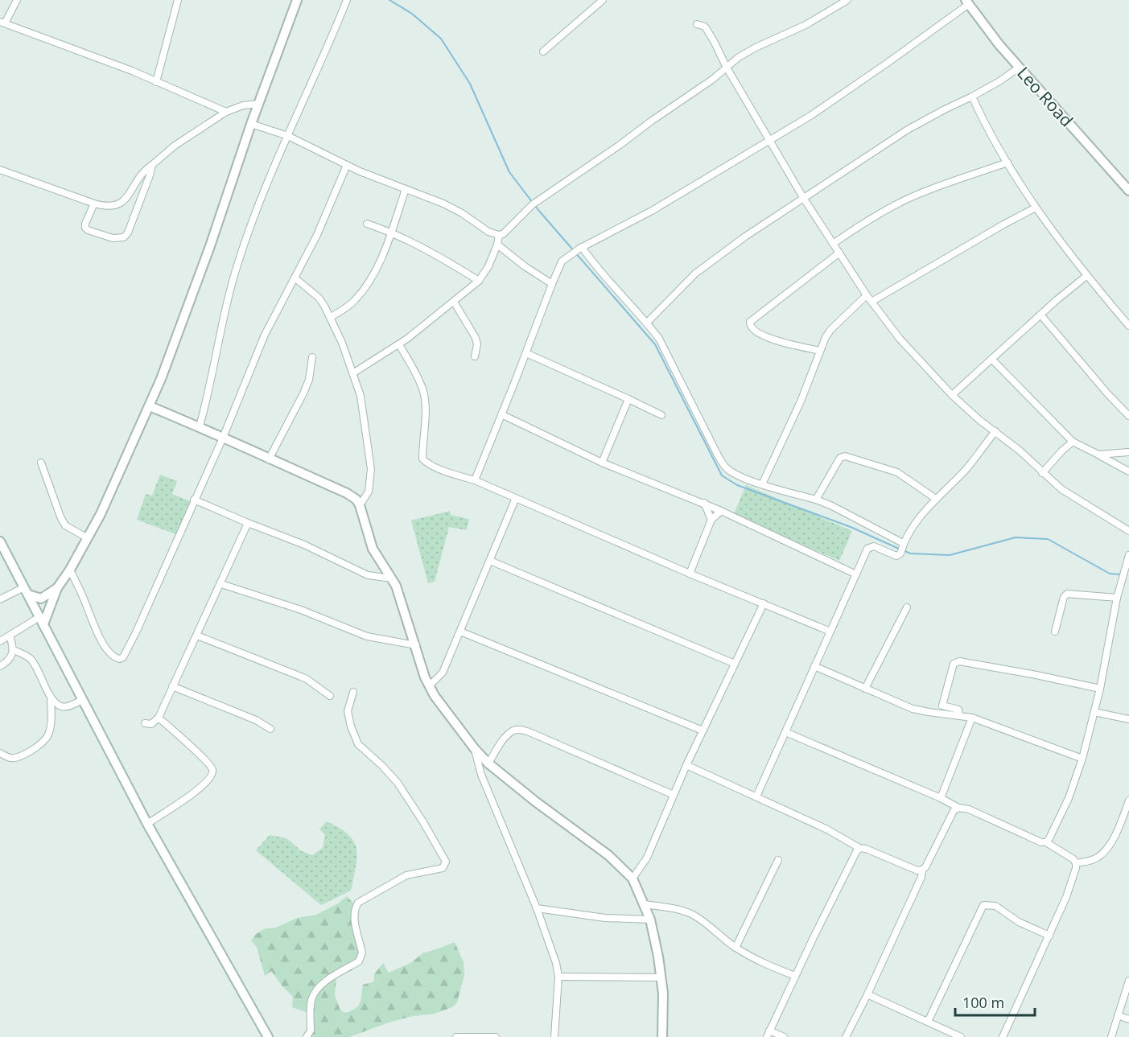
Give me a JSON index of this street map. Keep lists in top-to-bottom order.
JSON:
{
  "streets": {
    "street": ["Leo Road"]
  },
  "scale_bar": "100 m"
}
